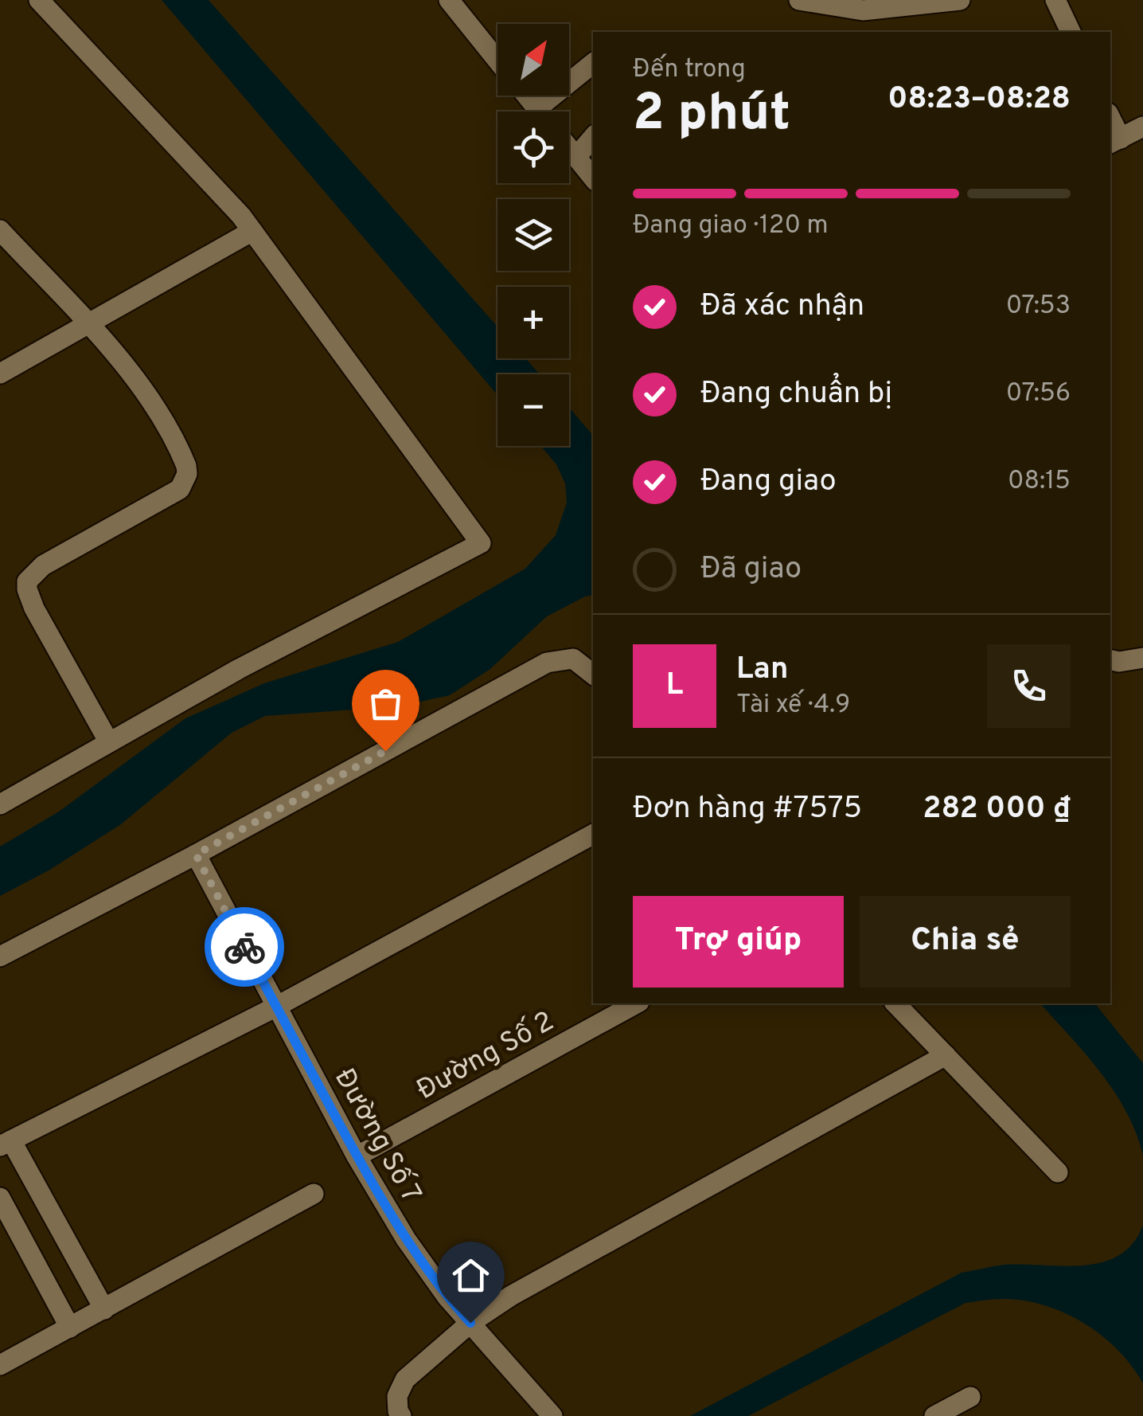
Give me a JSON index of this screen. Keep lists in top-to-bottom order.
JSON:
{
  "streets": {
    "street": ["Đường Số 2", "Đường Số 7"]
  },
  "crossings": [
    ["Đường Số 2", "Đường Số 7"]
  ],
  "north": "top right",
  "page": {
    "map_buttons": ["+", "−"],
    "heading": ["2 phút", "Đến trong", "08:23–08:28"],
    "panel": [
      "Lan",
      "Tài xế · 4.9",
      "Đơn hàng #7575",
      "282 000 ₫"
    ],
    "bar": "Đang giao · 120 m",
    "list": [
      ["Đã xác nhận", "07:53"],
      ["Đang chuẩn bị", "07:56"],
      ["Đang giao", "08:15"],
      "Đã giao"
    ],
    "round": "L",
    "buttons": ["Trợ giúp", "Chia sẻ"]
  }
}
